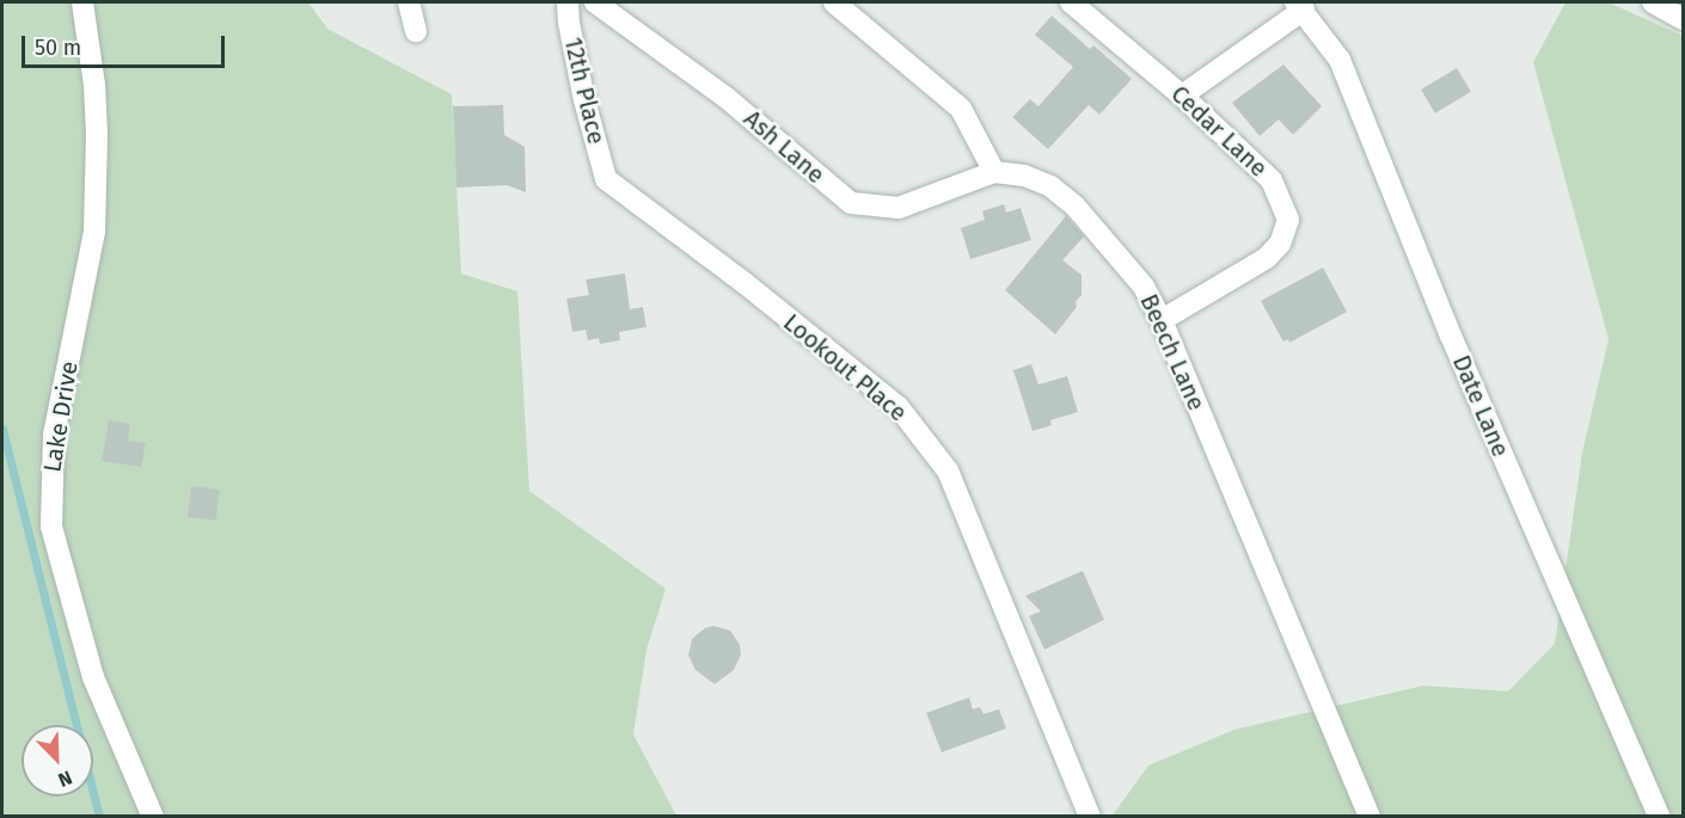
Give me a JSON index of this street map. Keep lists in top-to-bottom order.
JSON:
{
  "streets": {
    "street": [
      "12th Place",
      "Cedar Lane",
      "Ash Lane",
      "Beech Lane",
      "Lookout Place",
      "Date Lane",
      "Lake Drive"
    ]
  },
  "crossings": [
    ["12th Place", "Lookout Place"],
    ["Cedar Lane", "Beech Lane"],
    ["Ash Lane", "Beech Lane"]
  ],
  "scale_bar": "50 m",
  "north": "bottom right"
}
